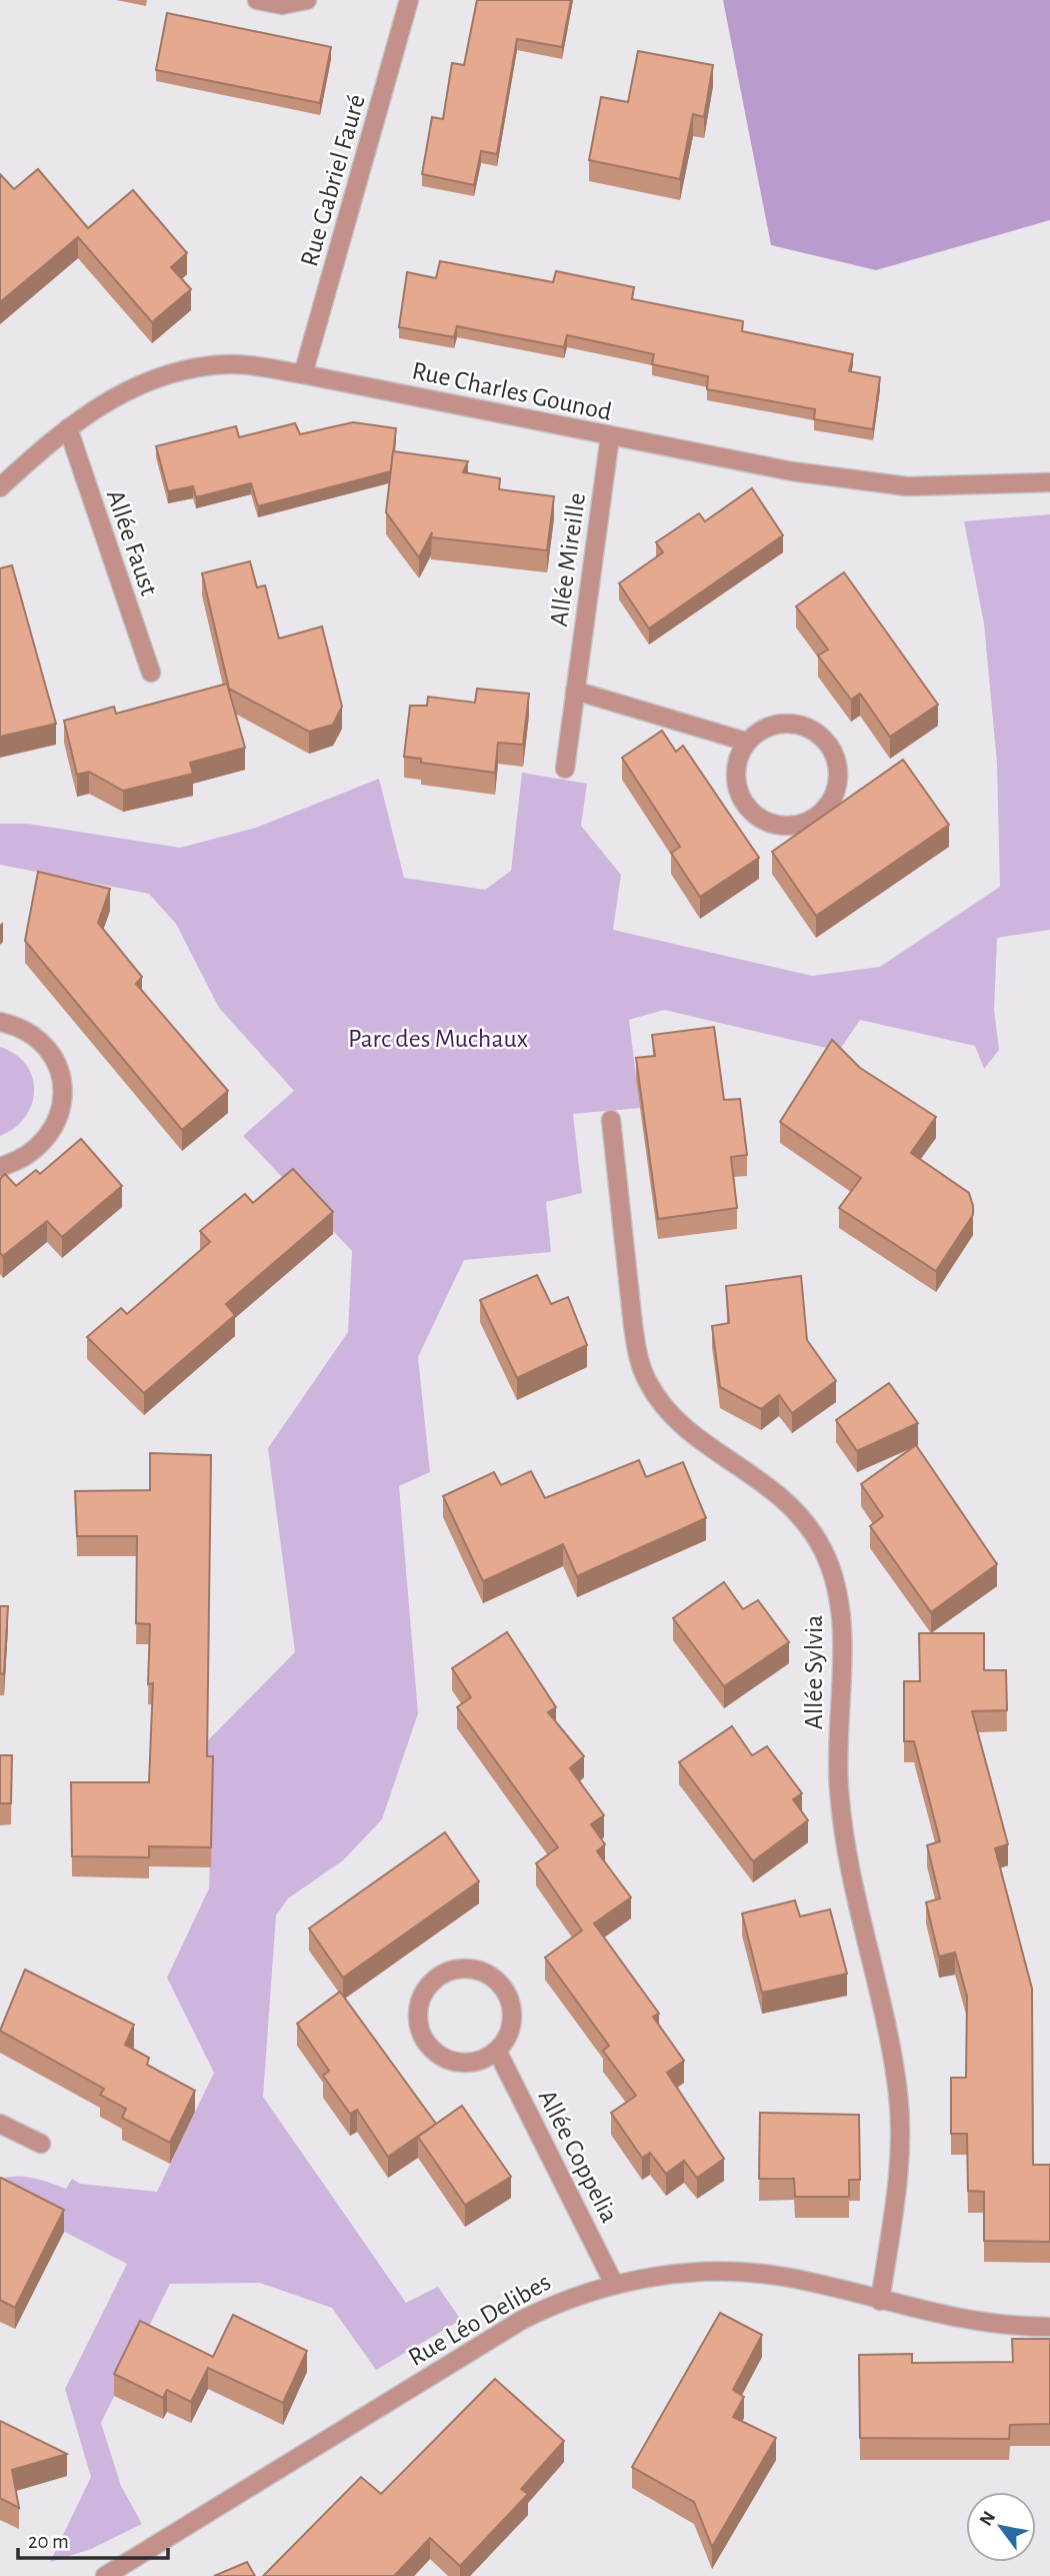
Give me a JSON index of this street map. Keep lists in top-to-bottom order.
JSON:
{
  "streets": {
    "street": [
      "Rue Gabriel Fauré",
      "Rue Charles Gounod",
      "Allée Faust",
      "Allée Mireille",
      "Allée Sylvia",
      "Allée Coppelia",
      "Rue Léo Delibes"
    ]
  },
  "crossings": [
    ["Rue Gabriel Fauré", "Rue Charles Gounod"],
    ["Rue Charles Gounod", "Allée Faust"],
    ["Rue Charles Gounod", "Allée Mireille"],
    ["Allée Sylvia", "Rue Léo Delibes"],
    ["Allée Coppelia", "Rue Léo Delibes"]
  ],
  "parks": ["Parc des Muchaux"],
  "scale_bar": "20 m",
  "north": "top left"
}
